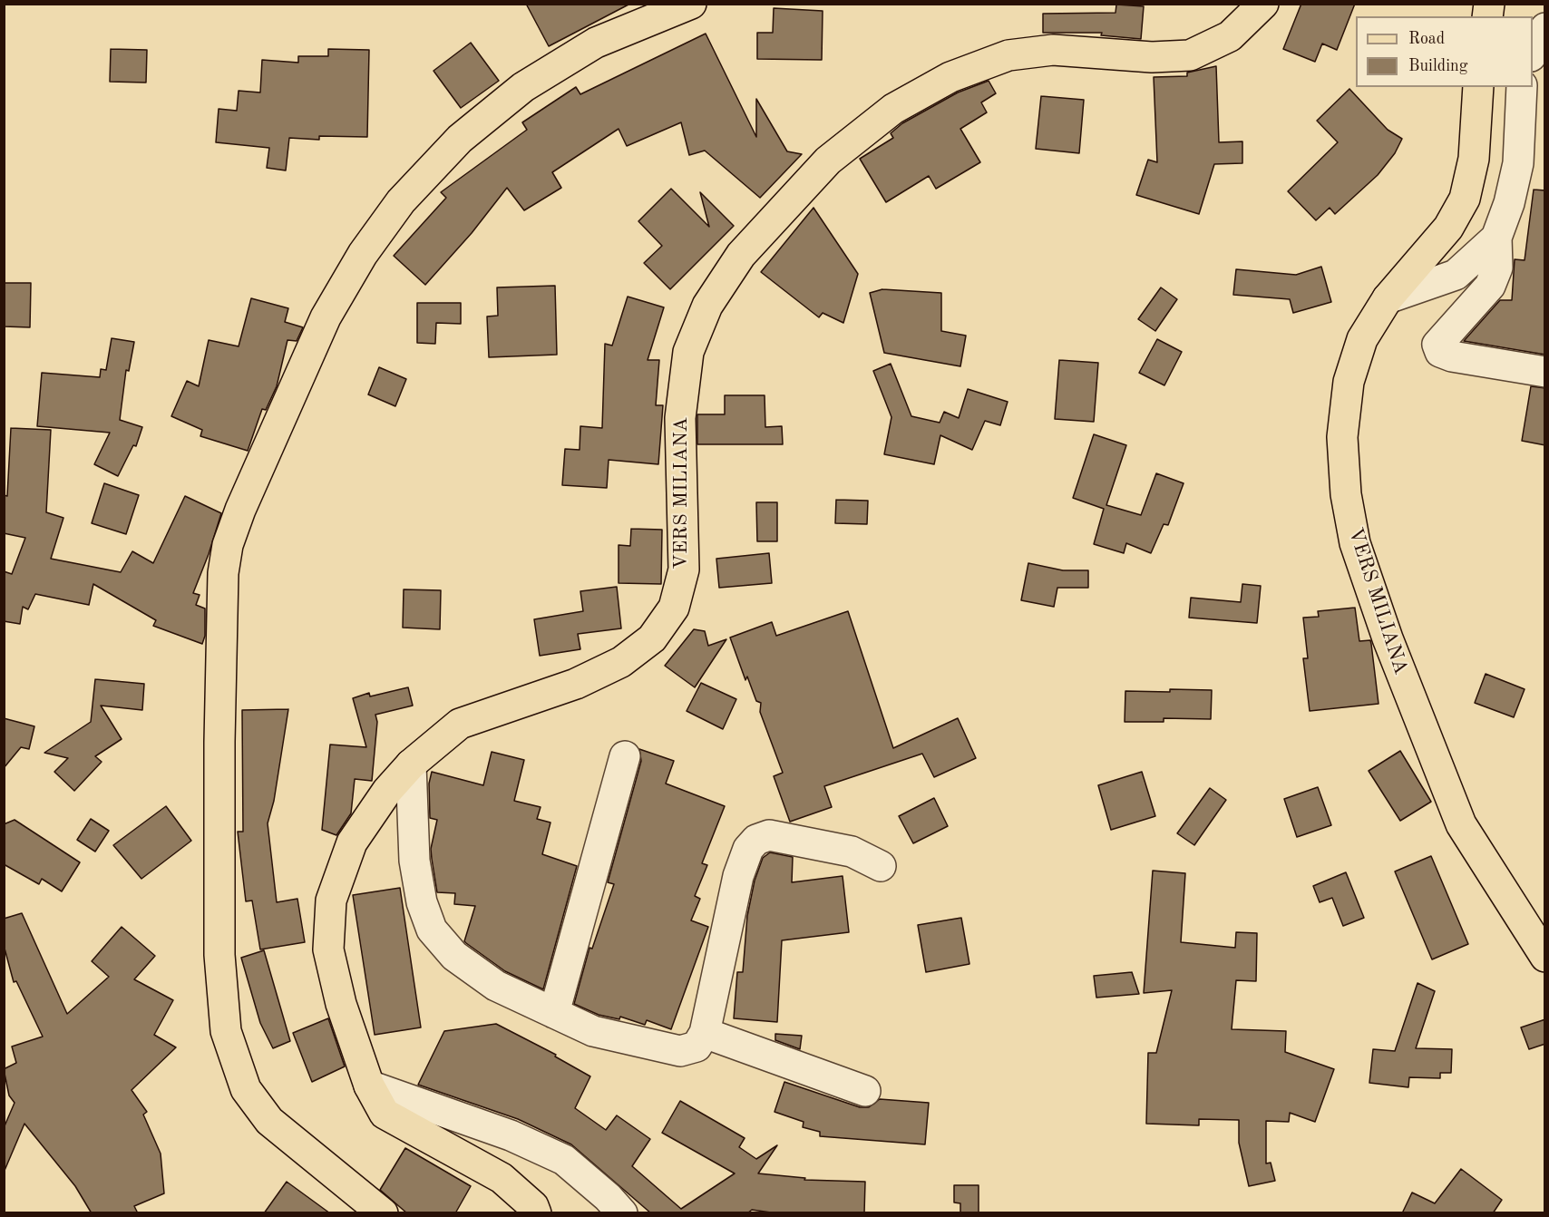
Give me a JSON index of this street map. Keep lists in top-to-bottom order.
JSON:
{
  "streets": {
    "main road": ["VERS MILIANA"]
  },
  "legend": ["Road", "Building"]
}
